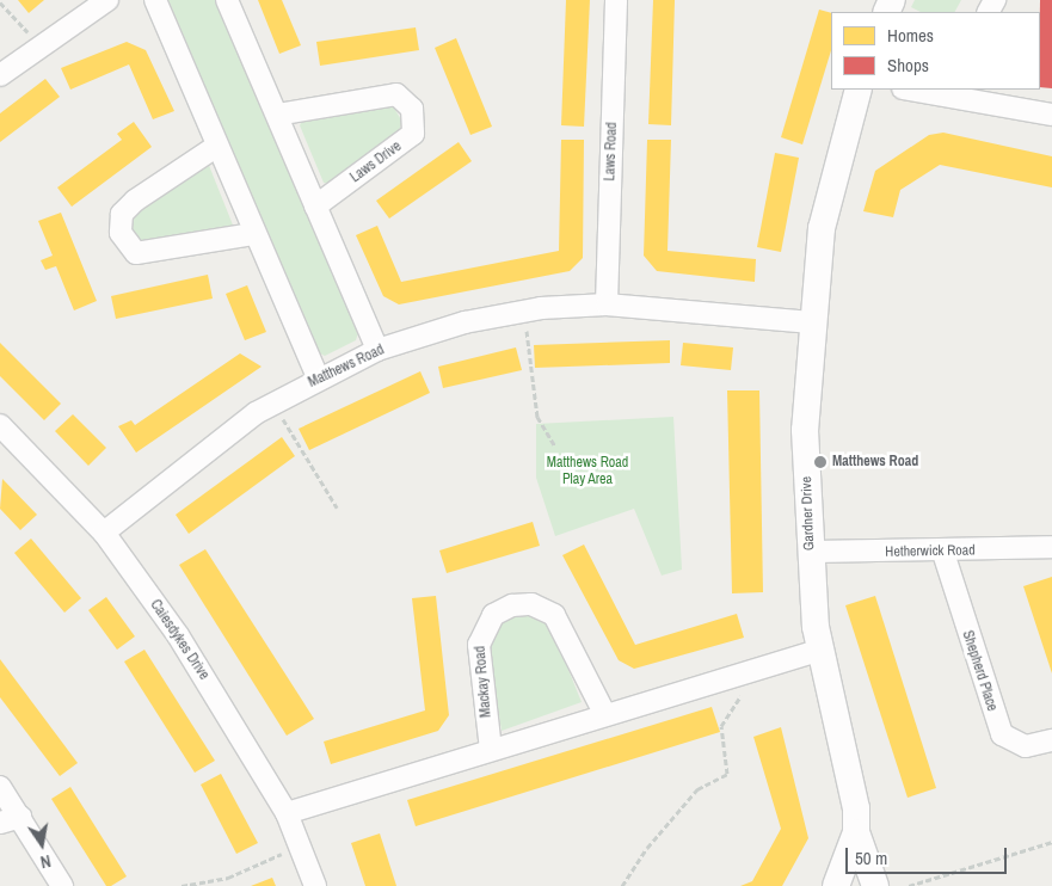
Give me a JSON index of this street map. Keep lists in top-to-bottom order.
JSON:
{
  "streets": {
    "street": [
      "Laws Road",
      "Laws Drive",
      "Matthews Road",
      "Gardner Drive",
      "Hetherwick Road",
      "Caiesdykes Drive",
      "Shepherd Place",
      "Mackay Road"
    ]
  },
  "crossings": [
    ["Laws Road", "Matthews Road"],
    ["Matthews Road", "Gardner Drive"],
    ["Matthews Road", "Caiesdykes Drive"],
    ["Gardner Drive", "Hetherwick Road"],
    ["Hetherwick Road", "Shepherd Place"]
  ],
  "parks": ["Matthews Road Play Area"],
  "places": ["Matthews Road"],
  "legend": ["Homes", "Shops"],
  "scale_bar": "50 m",
  "north": "bottom"
}
